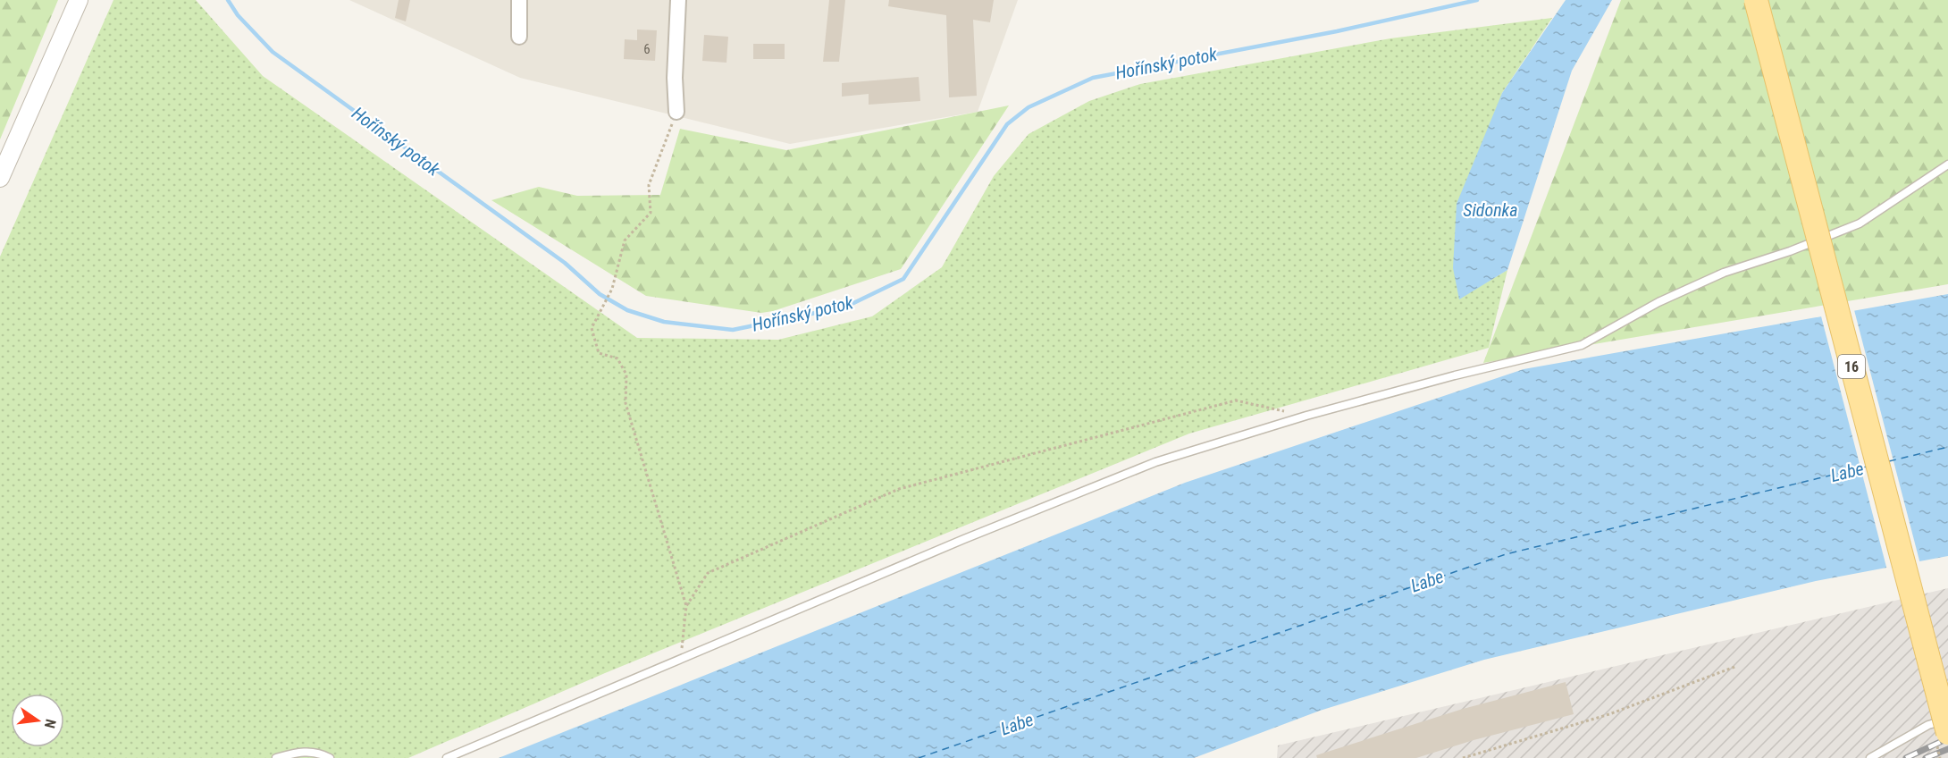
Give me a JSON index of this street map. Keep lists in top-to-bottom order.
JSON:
{
  "streets": {
    "main road": ["16"]
  },
  "water": ["Hořínský potok", "Sidonka", "Labe"],
  "house_numbers": ["6"],
  "north": "right"
}
